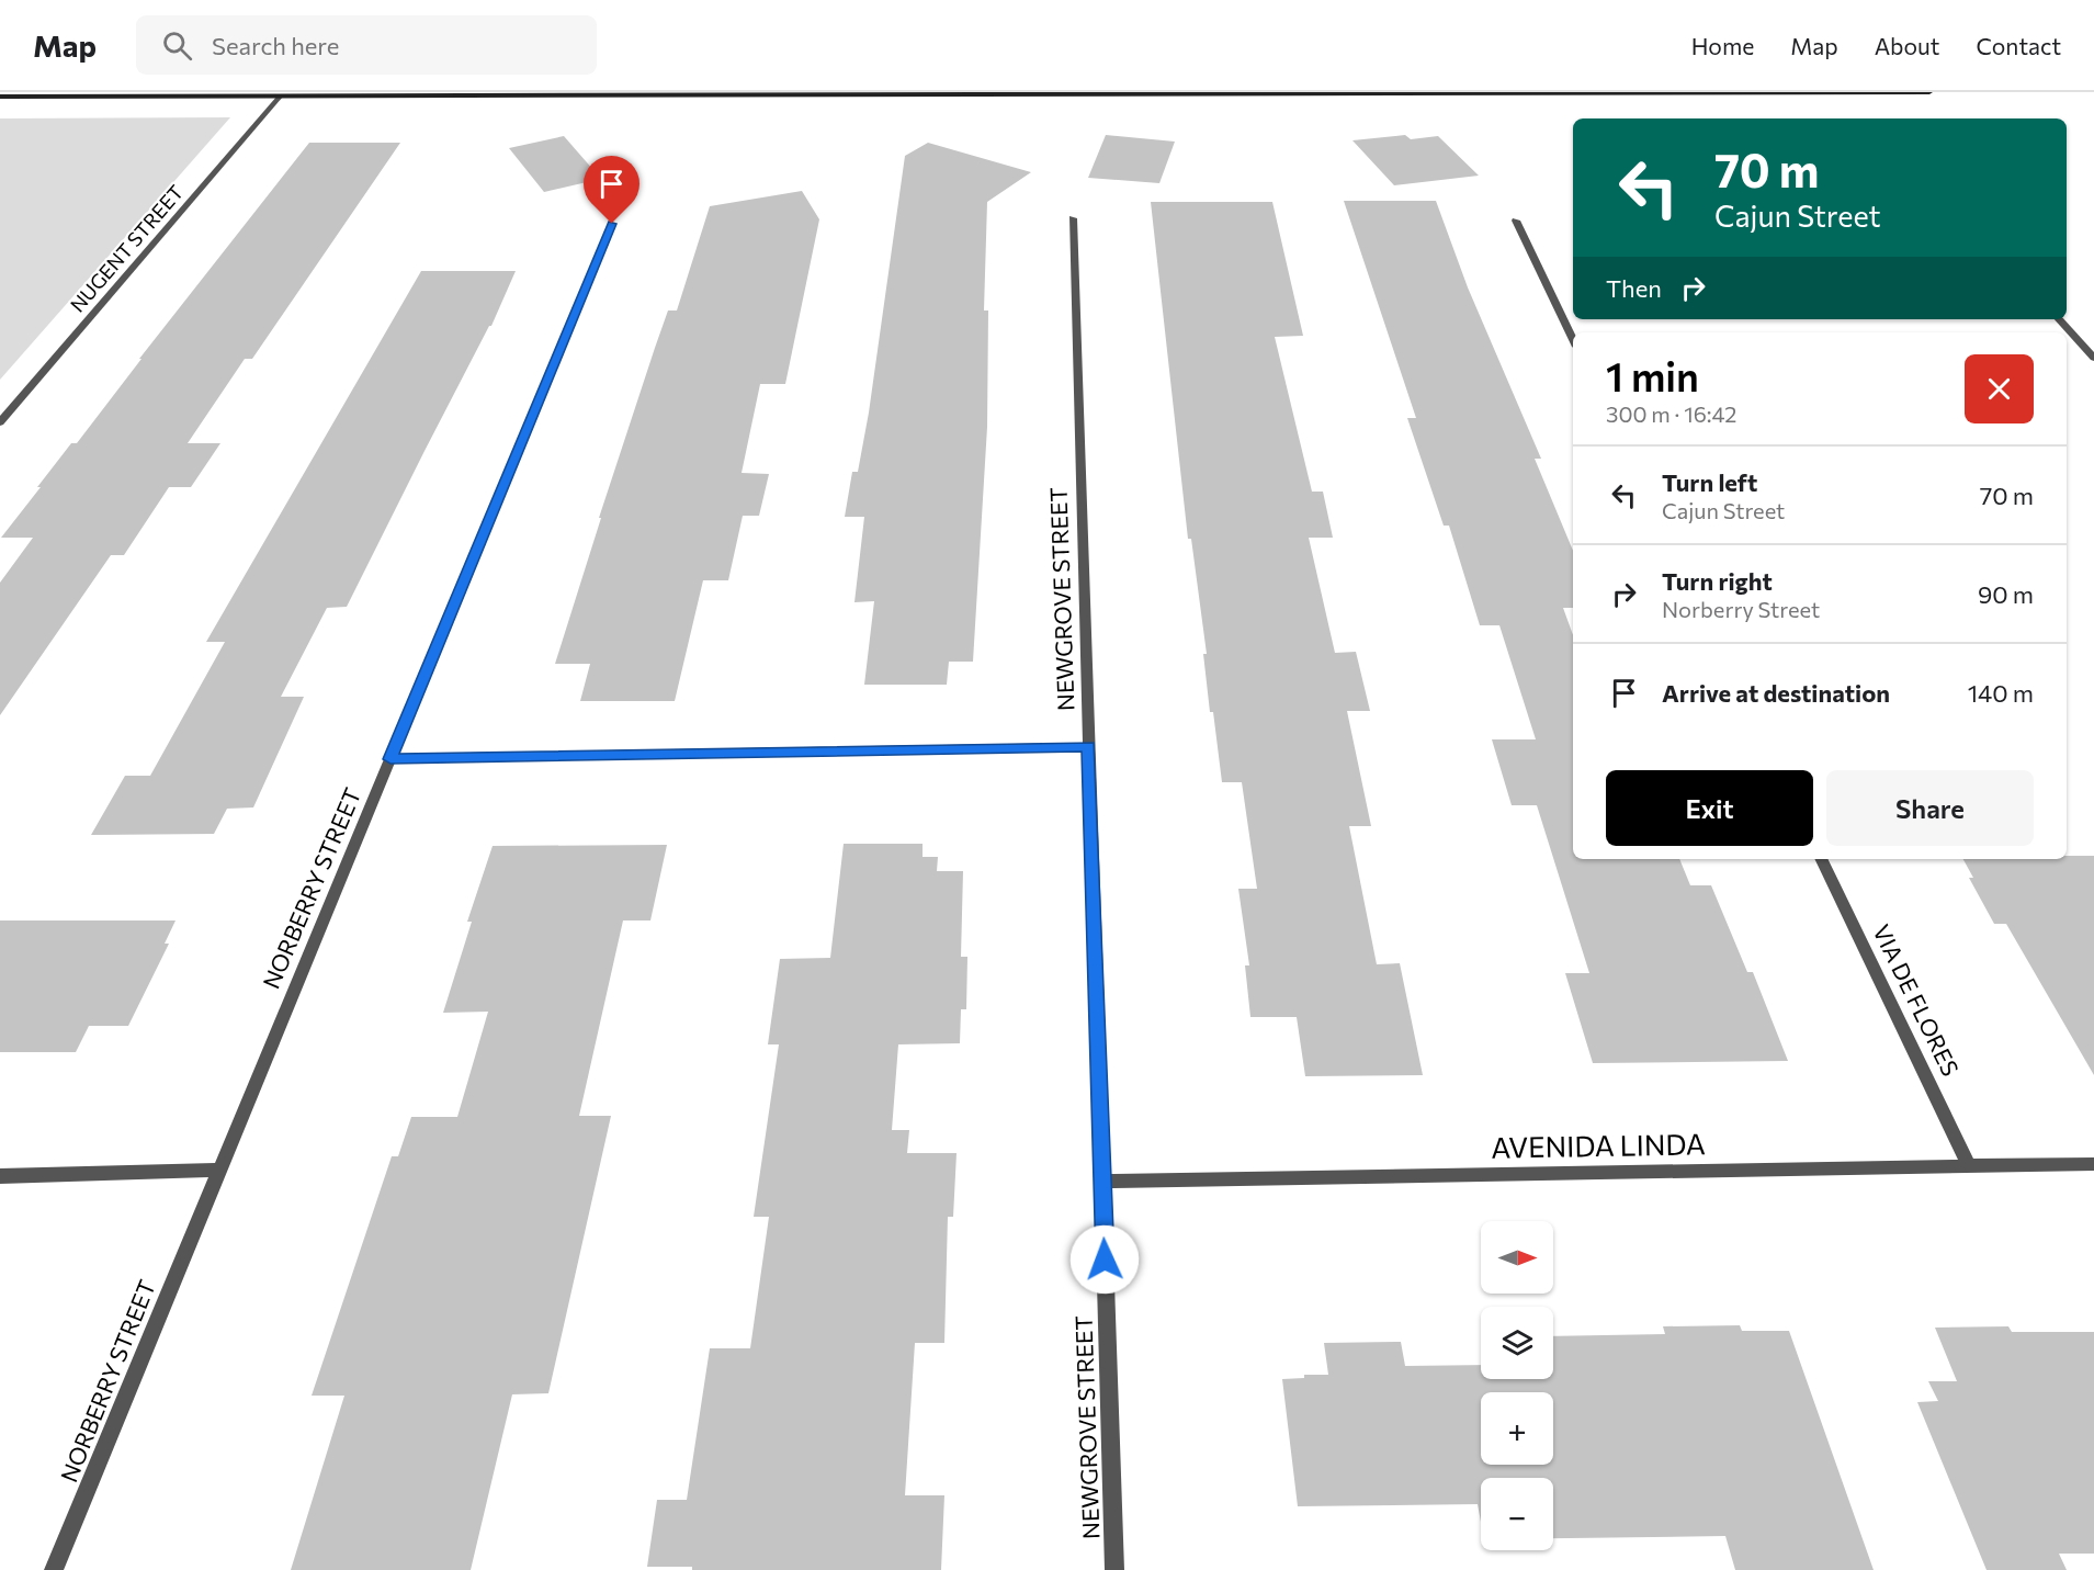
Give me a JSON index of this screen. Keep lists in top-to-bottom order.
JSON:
{
  "streets": {
    "street": [
      "NUGENT STREET",
      "NEWGROVE STREET",
      "NORBERRY STREET",
      "VIA DE FLORES",
      "AVENIDA LINDA"
    ]
  },
  "crossings": [
    ["NEWGROVE STREET", "AVENIDA LINDA"],
    ["VIA DE FLORES", "AVENIDA LINDA"]
  ],
  "north": "right",
  "page": {
    "header": "Map",
    "search": "Search here",
    "nav": [
      "Home",
      "Map",
      "About",
      "Contact"
    ],
    "turn": ["70 m", "Cajun Street"],
    "then": "Then",
    "heading": ["1 min", "300 m · 16:42"],
    "list": [
      {
        "name": "Turn left",
        "note": "Cajun Street",
        "value": "70 m"
      },
      {
        "name": "Turn right",
        "note": "Norberry Street",
        "value": "90 m"
      },
      {
        "name": "Arrive at destination",
        "value": "140 m"
      }
    ],
    "buttons": ["Exit", "Share"],
    "map_buttons": ["+", "−"]
  }
}
